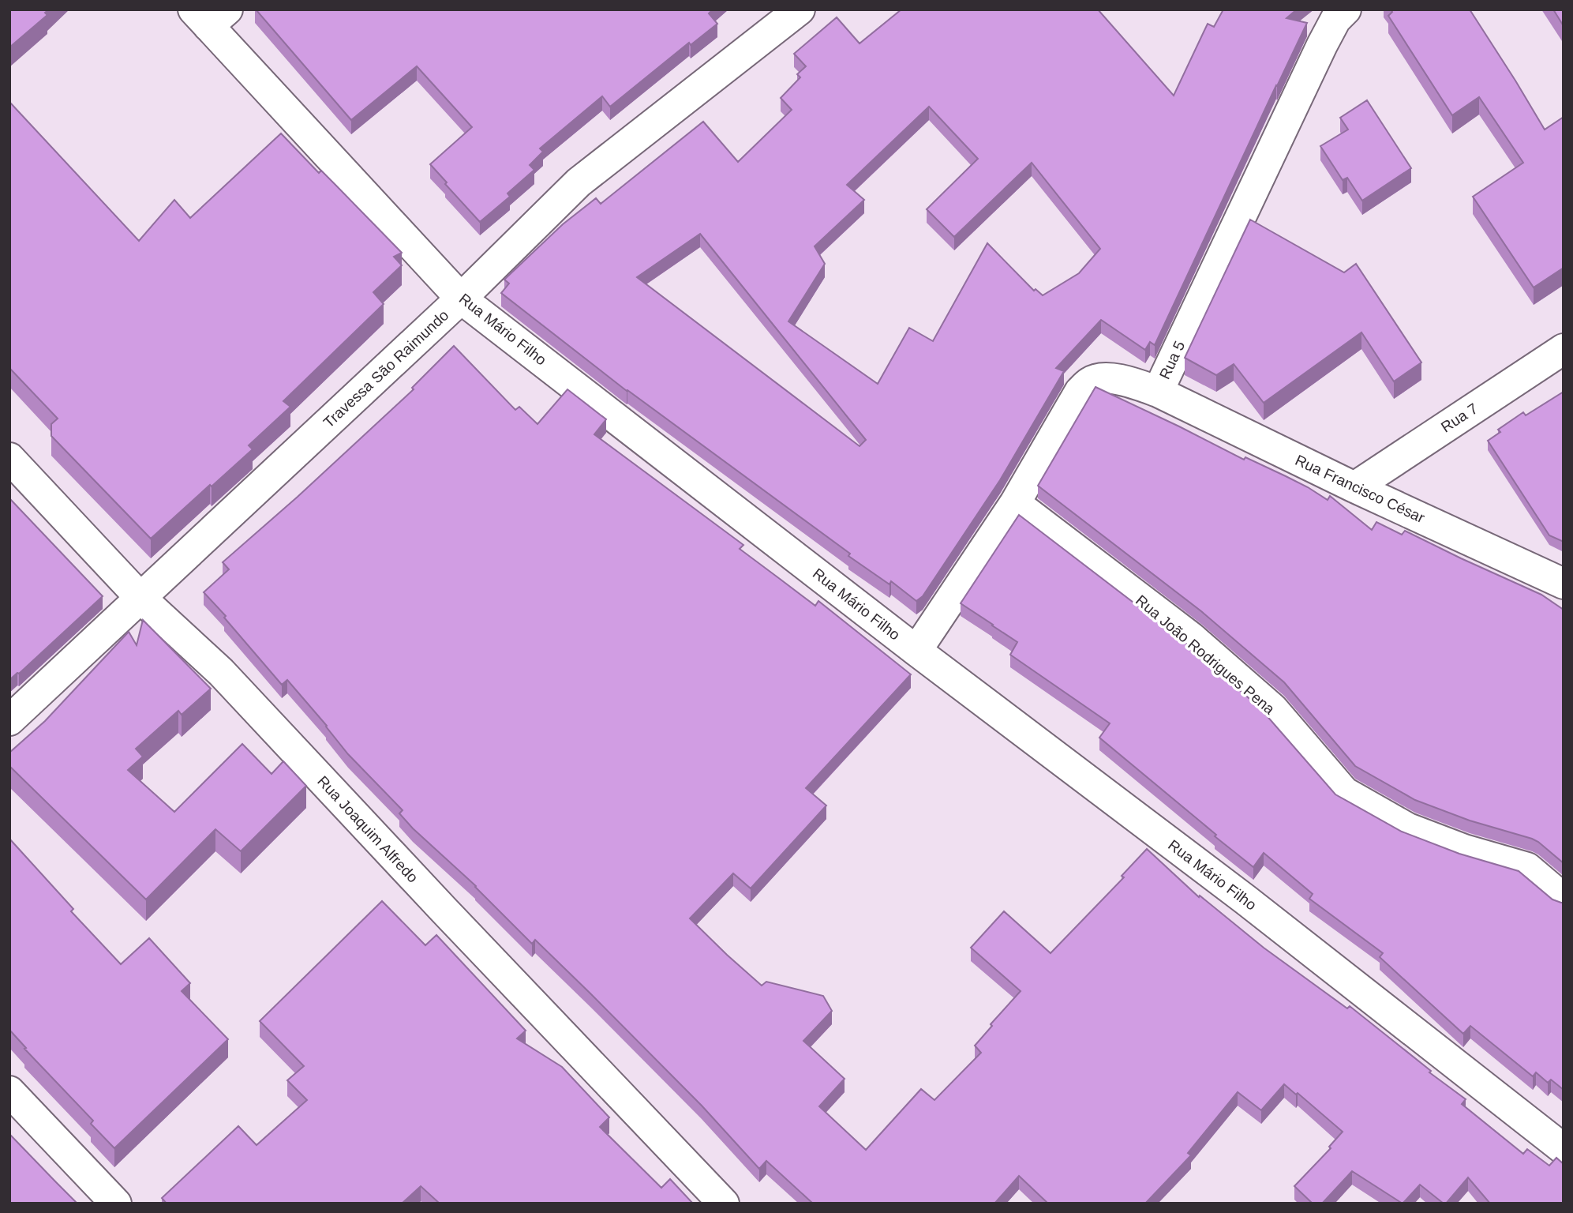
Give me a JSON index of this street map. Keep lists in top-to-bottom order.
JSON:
{
  "streets": {
    "street": [
      "Rua Mário Filho",
      "Rua 5",
      "Travessa São Raimundo",
      "Rua 7",
      "Rua Francisco César",
      "Rua João Rodrigues Pena",
      "Rua Joaquim Alfredo"
    ]
  },
  "crossings": [
    ["Rua Mário Filho", "Rua 5"],
    ["Rua Mário Filho", "Travessa São Raimundo"],
    ["Rua 5", "Rua Francisco César"],
    ["Rua 5", "Rua João Rodrigues Pena"],
    ["Travessa São Raimundo", "Rua Joaquim Alfredo"],
    ["Rua 7", "Rua Francisco César"]
  ]
}
